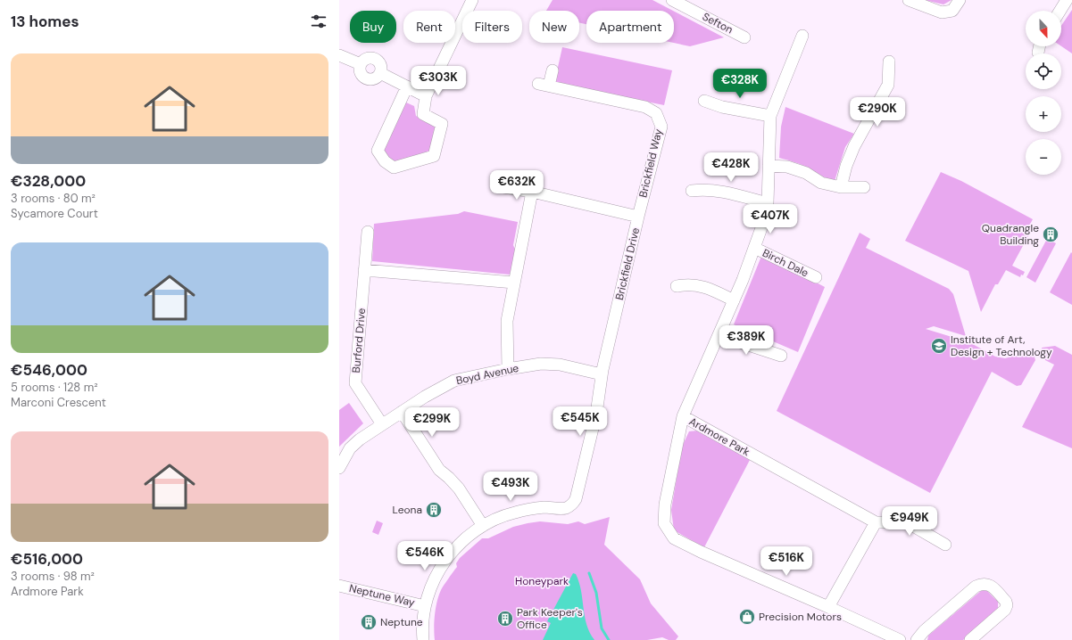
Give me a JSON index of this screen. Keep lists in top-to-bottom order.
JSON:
{
  "streets": {
    "street": [
      "Sefton",
      "Brickfield Way",
      "Birch Dale",
      "Brickfield Drive",
      "Burford Drive",
      "Boyd Avenue",
      "Ardmore Park",
      "Neptune Way"
    ]
  },
  "crossings": [
    ["Brickfield Way", "Brickfield Drive"],
    ["Brickfield Drive", "Boyd Avenue"],
    ["Burford Drive", "Boyd Avenue"]
  ],
  "parks": ["Honeypark"],
  "places": {
    "building": [
      "Quadrangle Building",
      "Leona",
      "Park Keeper's Office",
      "Neptune"
    ],
    "school or university": ["Institute of Art, Design + Technology"],
    "shop": ["Precision Motors"]
  },
  "north": "bottom",
  "page": {
    "heading": "13 homes",
    "map_buttons": ["+", "−"],
    "chip": [
      "Buy",
      "Rent",
      "Filters",
      "New",
      "Apartment"
    ],
    "list": [
      {
        "name": "€328,000",
        "note": "3 rooms · 80 m² · Sycamore Court"
      },
      {
        "name": "€546,000",
        "note": "5 rooms · 128 m² · Marconi Crescent"
      },
      {
        "name": "€516,000",
        "note": "3 rooms · 98 m² · Ardmore Park"
      }
    ],
    "price": [
      "€303K",
      "€328K",
      "€290K",
      "€428K",
      "€632K",
      "€407K",
      "€389K",
      "€545K",
      "€299K",
      "€493K",
      "€949K",
      "€546K",
      "€516K"
    ]
  }
}
